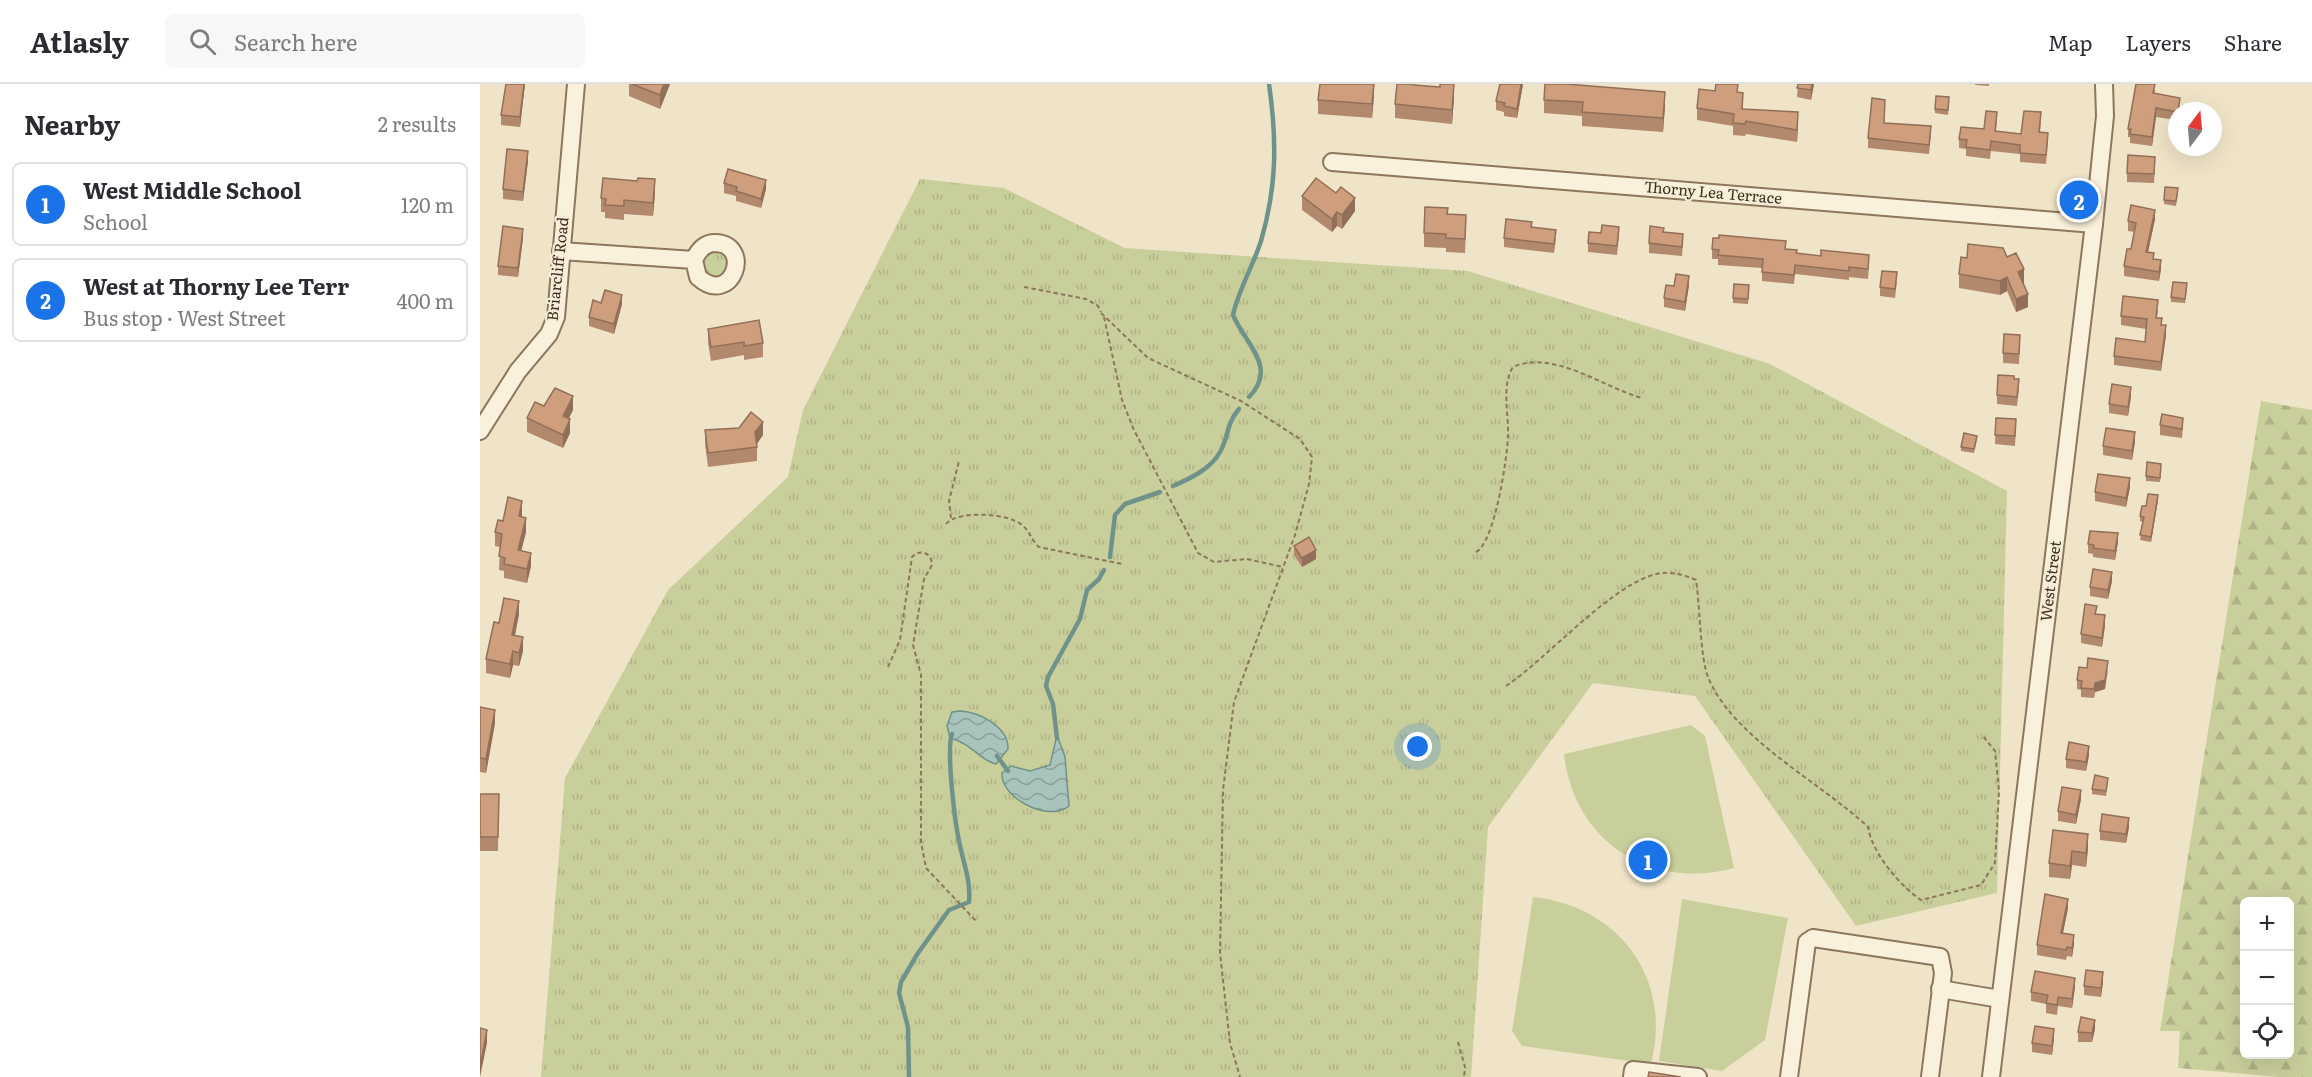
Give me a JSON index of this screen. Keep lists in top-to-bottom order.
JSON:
{
  "streets": {
    "street": ["Thorny Lea Terrace", "Briarcliff Road", "West Street"]
  },
  "crossings": [
    ["Thorny Lea Terrace", "West Street"]
  ],
  "north": "top",
  "page": {
    "header": "Atlasly",
    "search": "Search here",
    "nav": ["Map", "Layers", "Share"],
    "heading": ["Nearby", "2 results"],
    "list": [
      {
        "mark": "1",
        "name": "West Middle School",
        "note": "School",
        "value": "120 m"
      },
      {
        "mark": "2",
        "name": "West at Thorny Lee Terr",
        "note": "Bus stop · West Street",
        "value": "400 m"
      }
    ],
    "pins": ["2", "1"],
    "map_buttons": ["+", "−"]
  }
}
